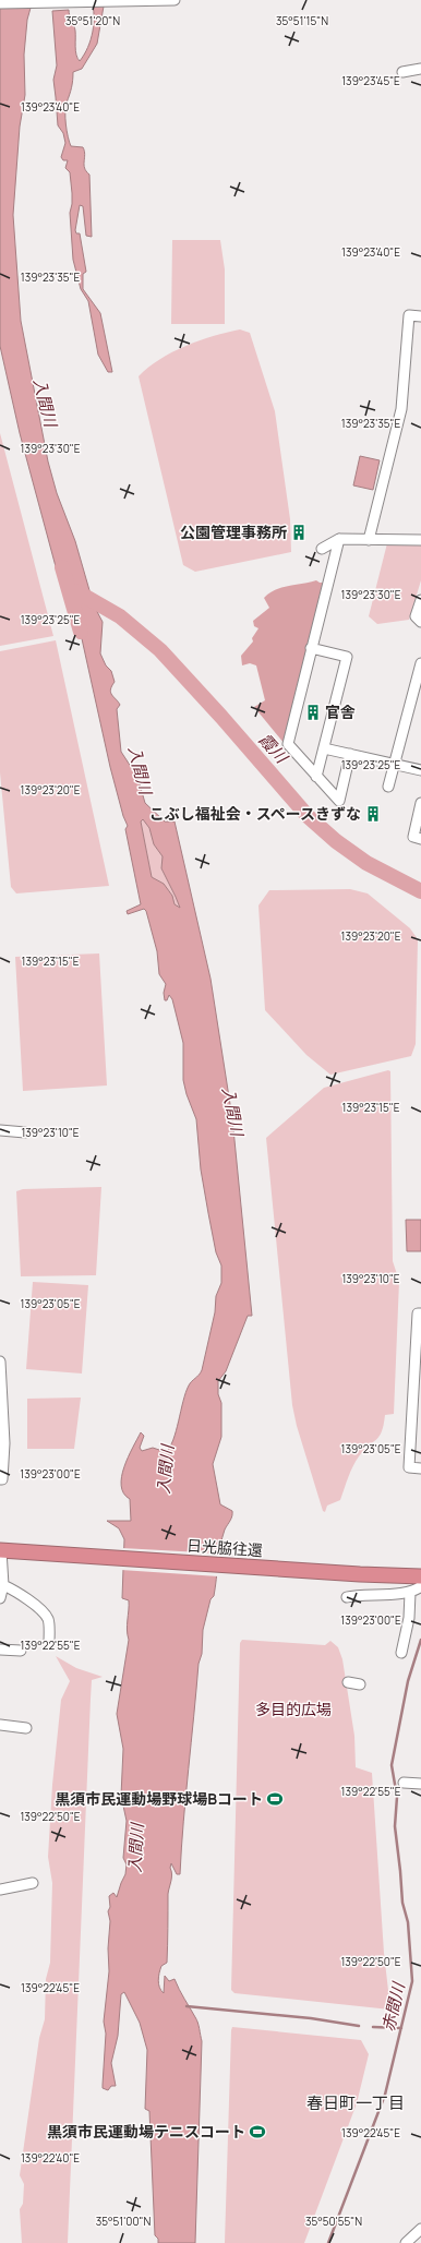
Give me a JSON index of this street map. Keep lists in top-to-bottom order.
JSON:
{
  "streets": {
    "highway": ["日光脇往還"]
  },
  "districts": ["春日町一丁目"],
  "water": ["入間川", "霞川", "赤間川"],
  "parks": ["多目的広場"],
  "places": {
    "building": ["公園管理事務所", "官舎", "こぶし福祉会・スペースきずな"],
    "sports": ["黒須市民運動場野球場Bコート", "黒須市民運動場テニスコート"]
  },
  "coordinates": [
    "35°51'20\"N",
    "35°51'15\"N",
    "139°23'45\"E",
    "139°23'40\"E",
    "139°23'35\"E",
    "139°23'30\"E",
    "139°23'25\"E",
    "139°23'20\"E",
    "139°23'15\"E",
    "139°23'10\"E",
    "139°23'05\"E",
    "139°23'00\"E",
    "139°22'55\"E",
    "139°22'50\"E",
    "139°22'45\"E",
    "139°22'40\"E",
    "35°51'00\"N",
    "35°50'55\"N"
  ]
}
